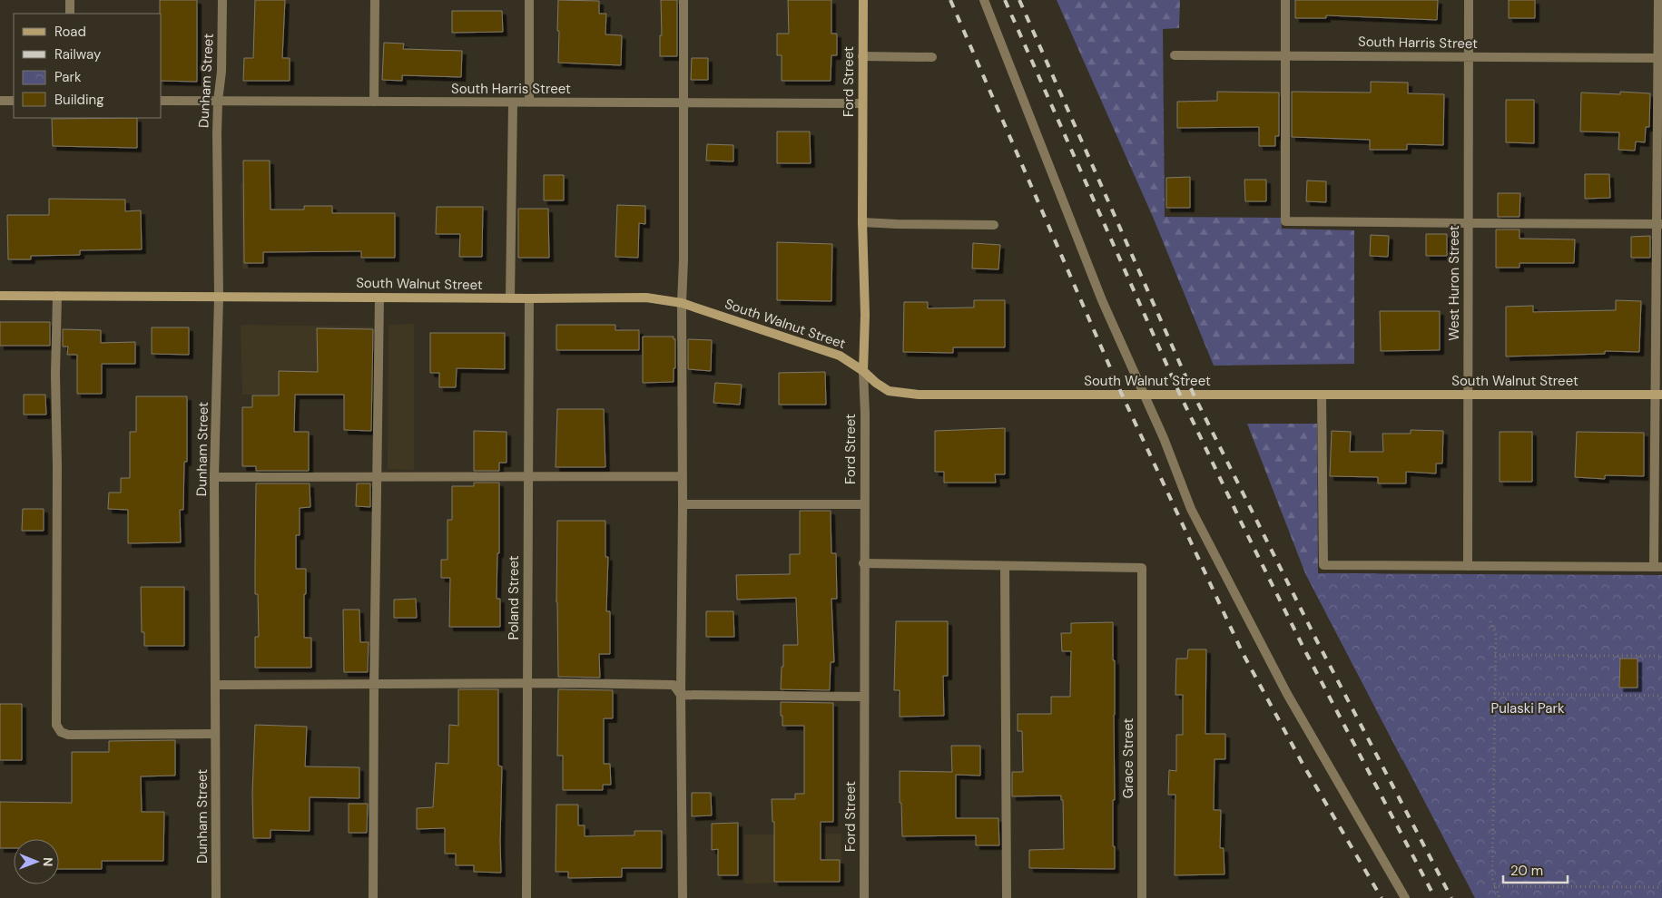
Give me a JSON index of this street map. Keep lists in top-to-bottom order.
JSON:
{
  "streets": {
    "street": [
      "South Harris Street",
      "Dunham Street",
      "Ford Street",
      "West Huron Street",
      "South Walnut Street",
      "Poland Street",
      "Grace Street"
    ]
  },
  "crossings": [
    ["South Harris Street", "Dunham Street"],
    ["South Harris Street", "Ford Street"],
    ["South Harris Street", "West Huron Street"],
    ["Dunham Street", "South Walnut Street"],
    ["Ford Street", "South Walnut Street"],
    ["West Huron Street", "South Walnut Street"],
    ["South Walnut Street", "Poland Street"]
  ],
  "parks": ["Pulaski Park"],
  "legend": [
    "Road",
    "Railway",
    "Park",
    "Building"
  ],
  "scale_bar": "20 m",
  "north": "right"
}
